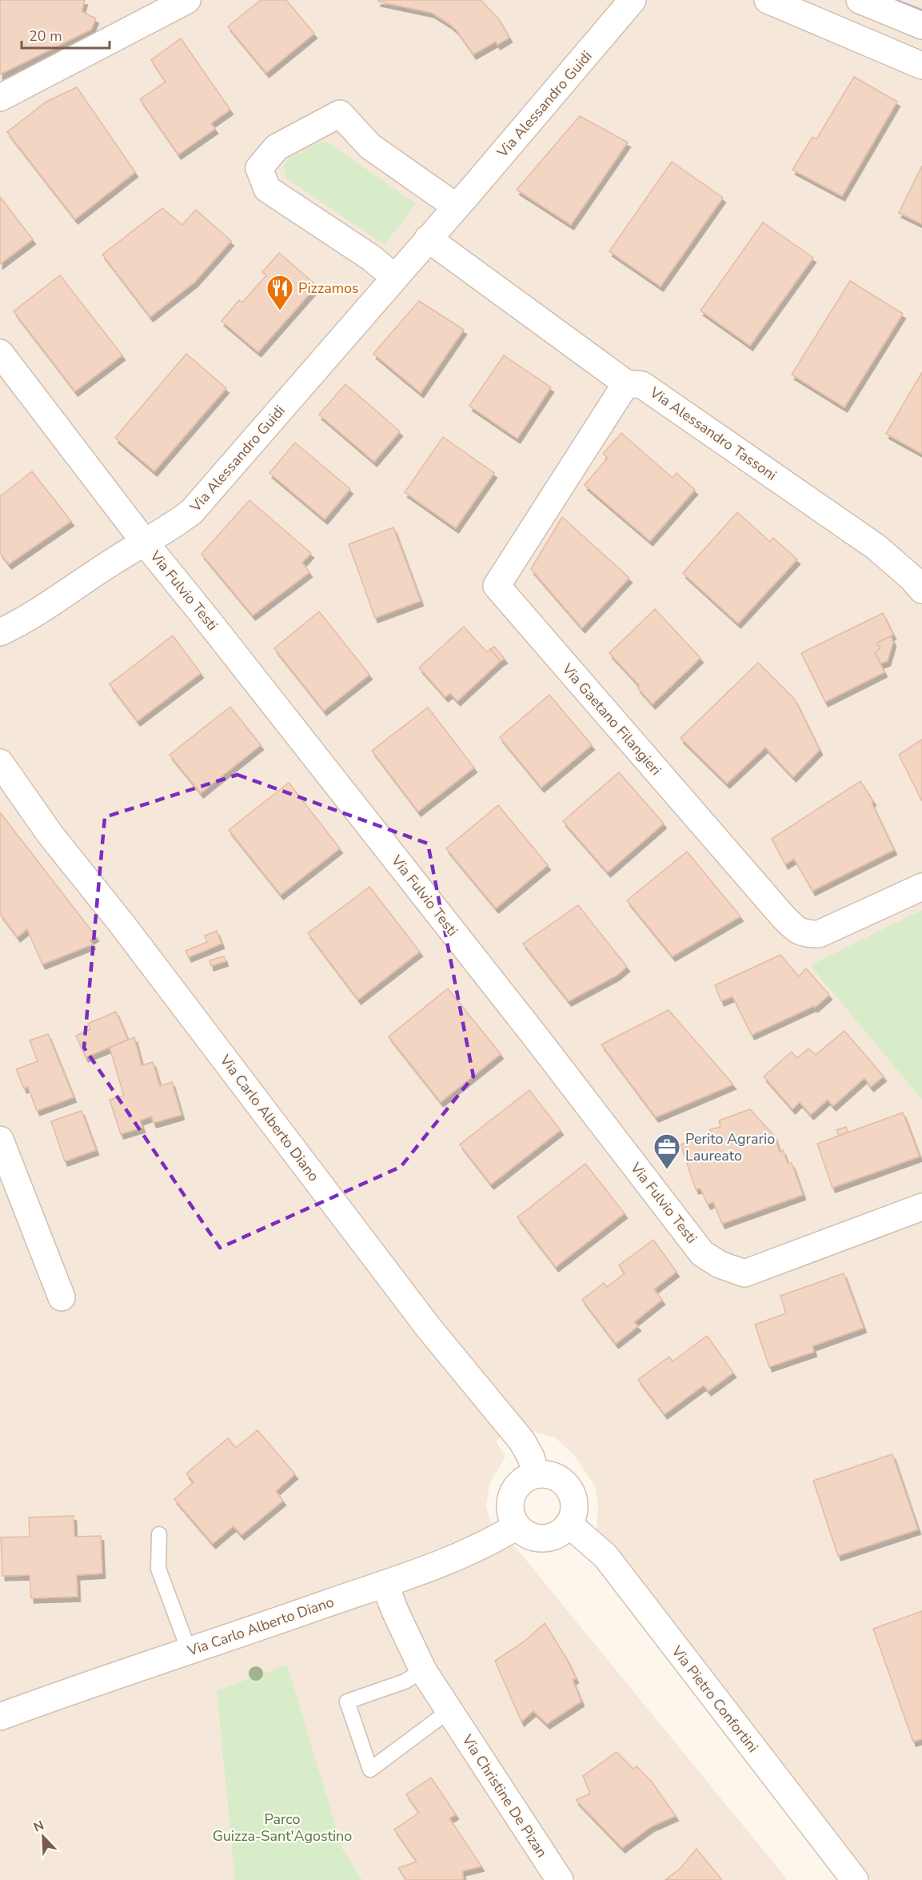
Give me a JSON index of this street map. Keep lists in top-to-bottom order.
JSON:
{
  "streets": {
    "street": [
      "Via Alessandro Guidi",
      "Via Alessandro Tassoni",
      "Via Fulvio Testi",
      "Via Gaetano Filangieri",
      "Via Carlo Alberto Diano",
      "Via Pietro Confortini",
      "Via Christine De Pizan"
    ]
  },
  "crossings": [
    ["Via Alessandro Guidi", "Via Alessandro Tassoni"],
    ["Via Alessandro Guidi", "Via Fulvio Testi"],
    ["Via Alessandro Tassoni", "Via Gaetano Filangieri"],
    ["Via Carlo Alberto Diano", "Via Pietro Confortini"],
    ["Via Carlo Alberto Diano", "Via Christine De Pizan"]
  ],
  "parks": ["Parco Guizza-Sant'Agostino"],
  "places": {
    "restaurant": ["Pizzamos"],
    "office": ["Perito Agrario Laureato"]
  },
  "scale_bar": "20 m",
  "north": "top left"
}
